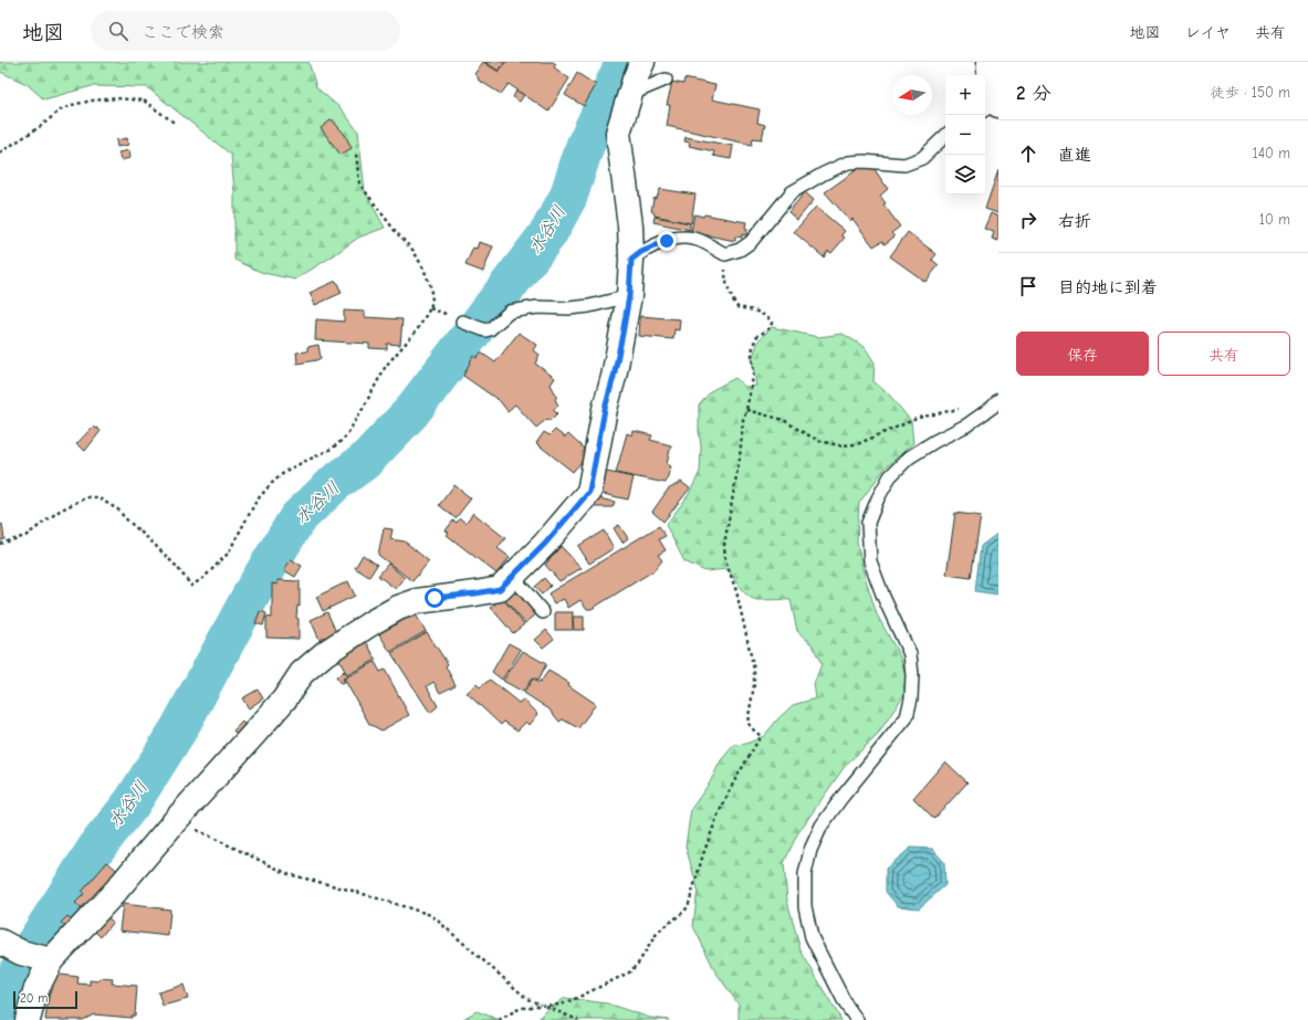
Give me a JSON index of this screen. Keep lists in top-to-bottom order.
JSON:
{
  "water": ["水谷川"],
  "scale_bar": "20 m",
  "north": "left",
  "page": {
    "header": "地図",
    "search": "ここで検索",
    "nav": ["地図", "レイヤ", "共有"],
    "heading": ["2 分", "徒歩 · 150 m"],
    "map_buttons": ["+", "−"],
    "list": [
      ["直進", "140 m"],
      ["右折", "10 m"],
      "目的地に到着"
    ],
    "buttons": ["保存", "共有"],
    "scale": "20 m"
  }
}
